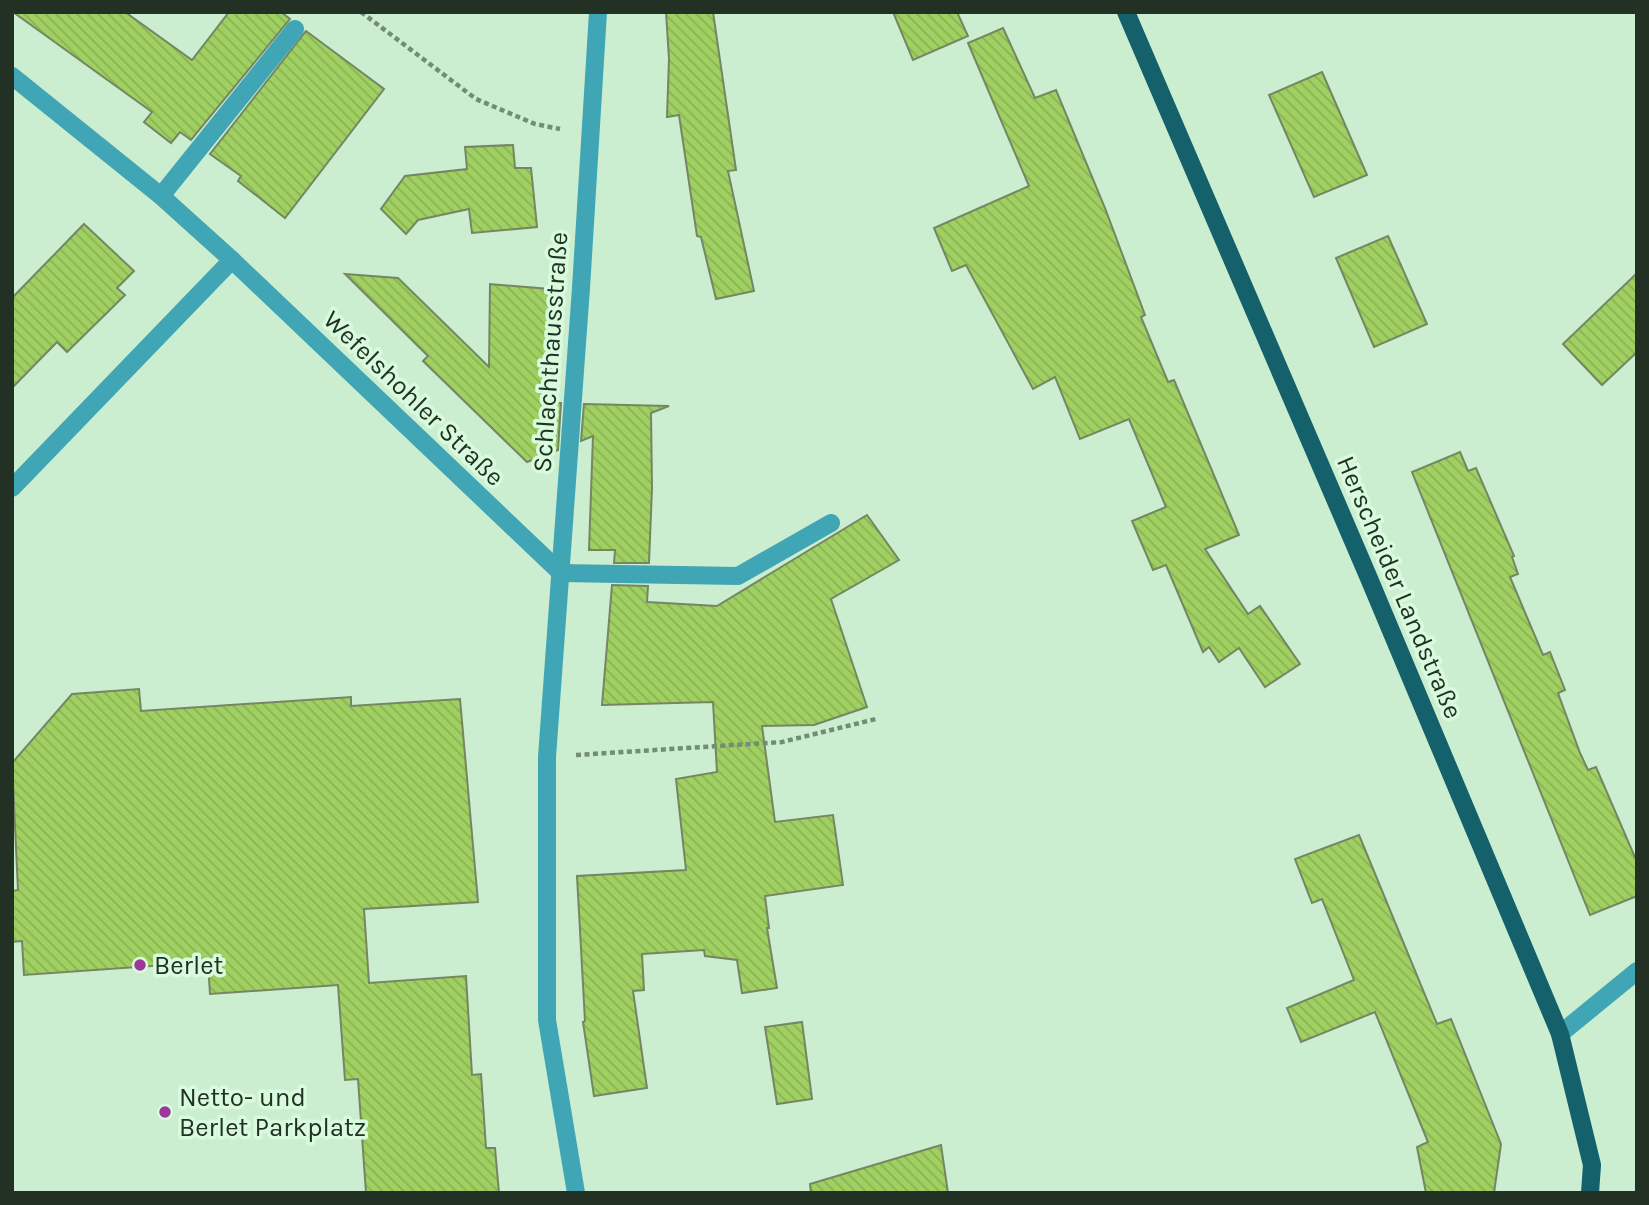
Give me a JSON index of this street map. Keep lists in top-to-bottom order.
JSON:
{
  "streets": {
    "main road": ["Herscheider Landstraße"],
    "street": ["Schlachthausstraße", "Wefelshohler Straße"]
  },
  "crossings": [
    ["Schlachthausstraße", "Wefelshohler Straße"]
  ],
  "places": ["Berlet", "Netto- und Berlet Parkplatz"]
}
